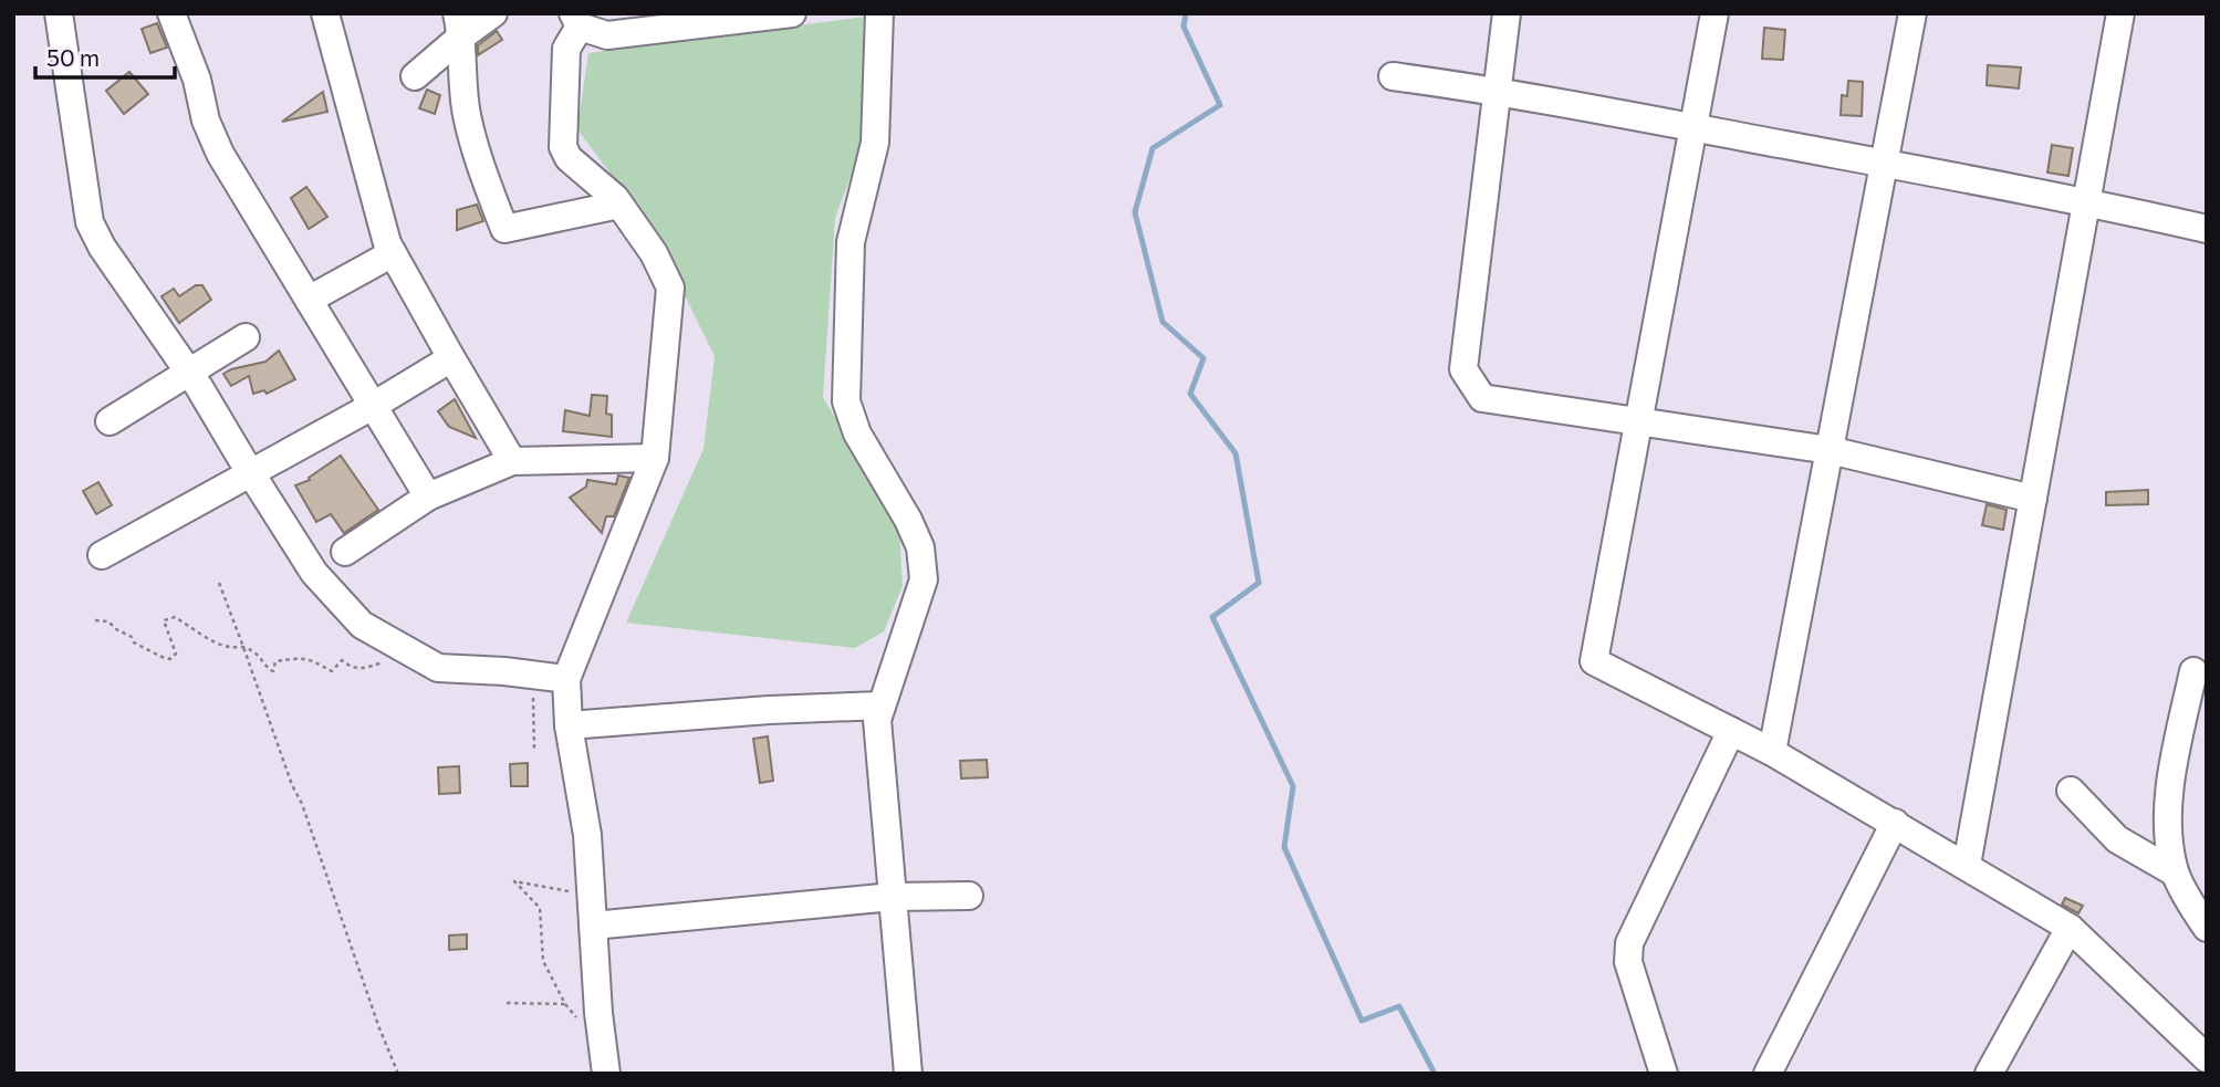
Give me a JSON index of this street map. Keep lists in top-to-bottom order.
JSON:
{
  "scale_bar": "50 m"
}
